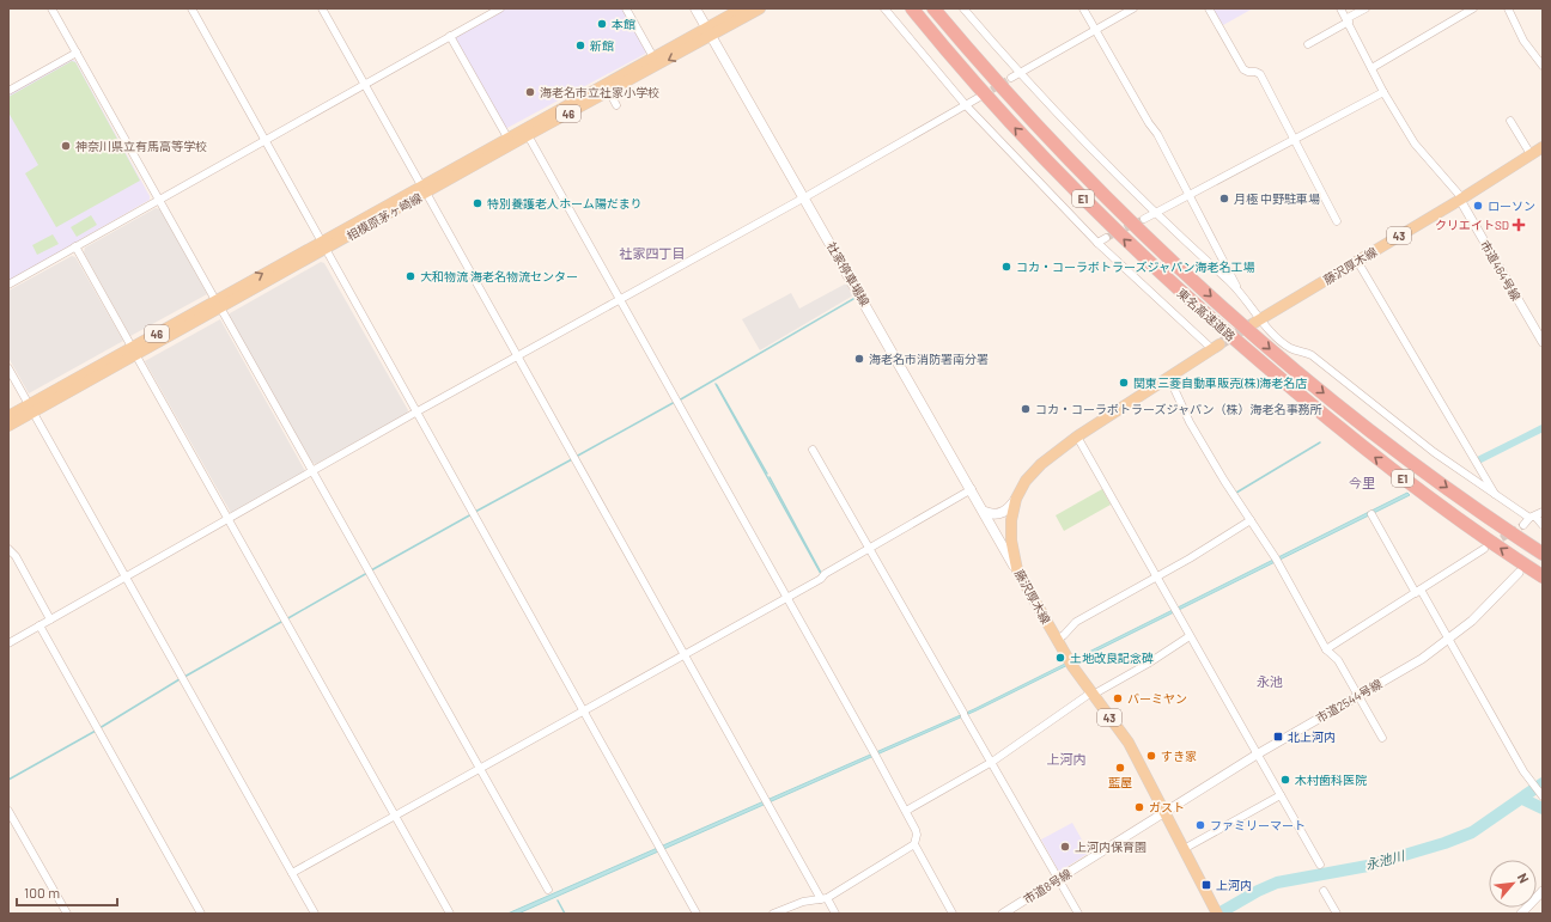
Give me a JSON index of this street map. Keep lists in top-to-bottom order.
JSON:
{
  "streets": {
    "highway": ["E1", "東名高速道路"],
    "main road": [
      "46",
      "相模原茅ヶ崎線",
      "43",
      "藤沢厚木線",
      "社家停車場線"
    ],
    "street": ["市道464号線", "市道2544号線", "市道8号線"]
  },
  "crossings": [
    ["相模原茅ヶ崎線", "社家停車場線"],
    ["藤沢厚木線", "市道464号線"],
    ["藤沢厚木線", "社家停車場線"],
    ["藤沢厚木線", "東名高速道路"],
    ["藤沢厚木線", "市道2544号線"],
    ["藤沢厚木線", "市道8号線"],
    ["市道2544号線", "市道8号線"]
  ],
  "districts": [
    "社家四丁目",
    "今里",
    "永池",
    "上河内"
  ],
  "water": ["永池川"],
  "places": {
    "other": [
      "本館",
      "新館",
      "海老名市立社家小学校",
      "神奈川県立有馬高等学校",
      "月極 中野駐車場",
      "特別養護老人ホーム陽だまり",
      "ローソン",
      "コカ・コーラボトラーズジャパン海老名工場",
      "大和物流 海老名物流センター",
      "海老名市消防署南分署",
      "関東三菱自動車販売(株)海老名店",
      "コカ・コーラボトラーズジャパン（株）海老名事務所",
      "土地改良記念碑",
      "バーミヤン",
      "すき家",
      "藍屋",
      "木村歯科医院",
      "ガスト",
      "ファミリーマート",
      "上河内保育園"
    ],
    "health": ["クリエイトSD"],
    "transit": ["北上河内", "上河内"]
  },
  "scale_bar": "100 m",
  "north": "top right"
}
